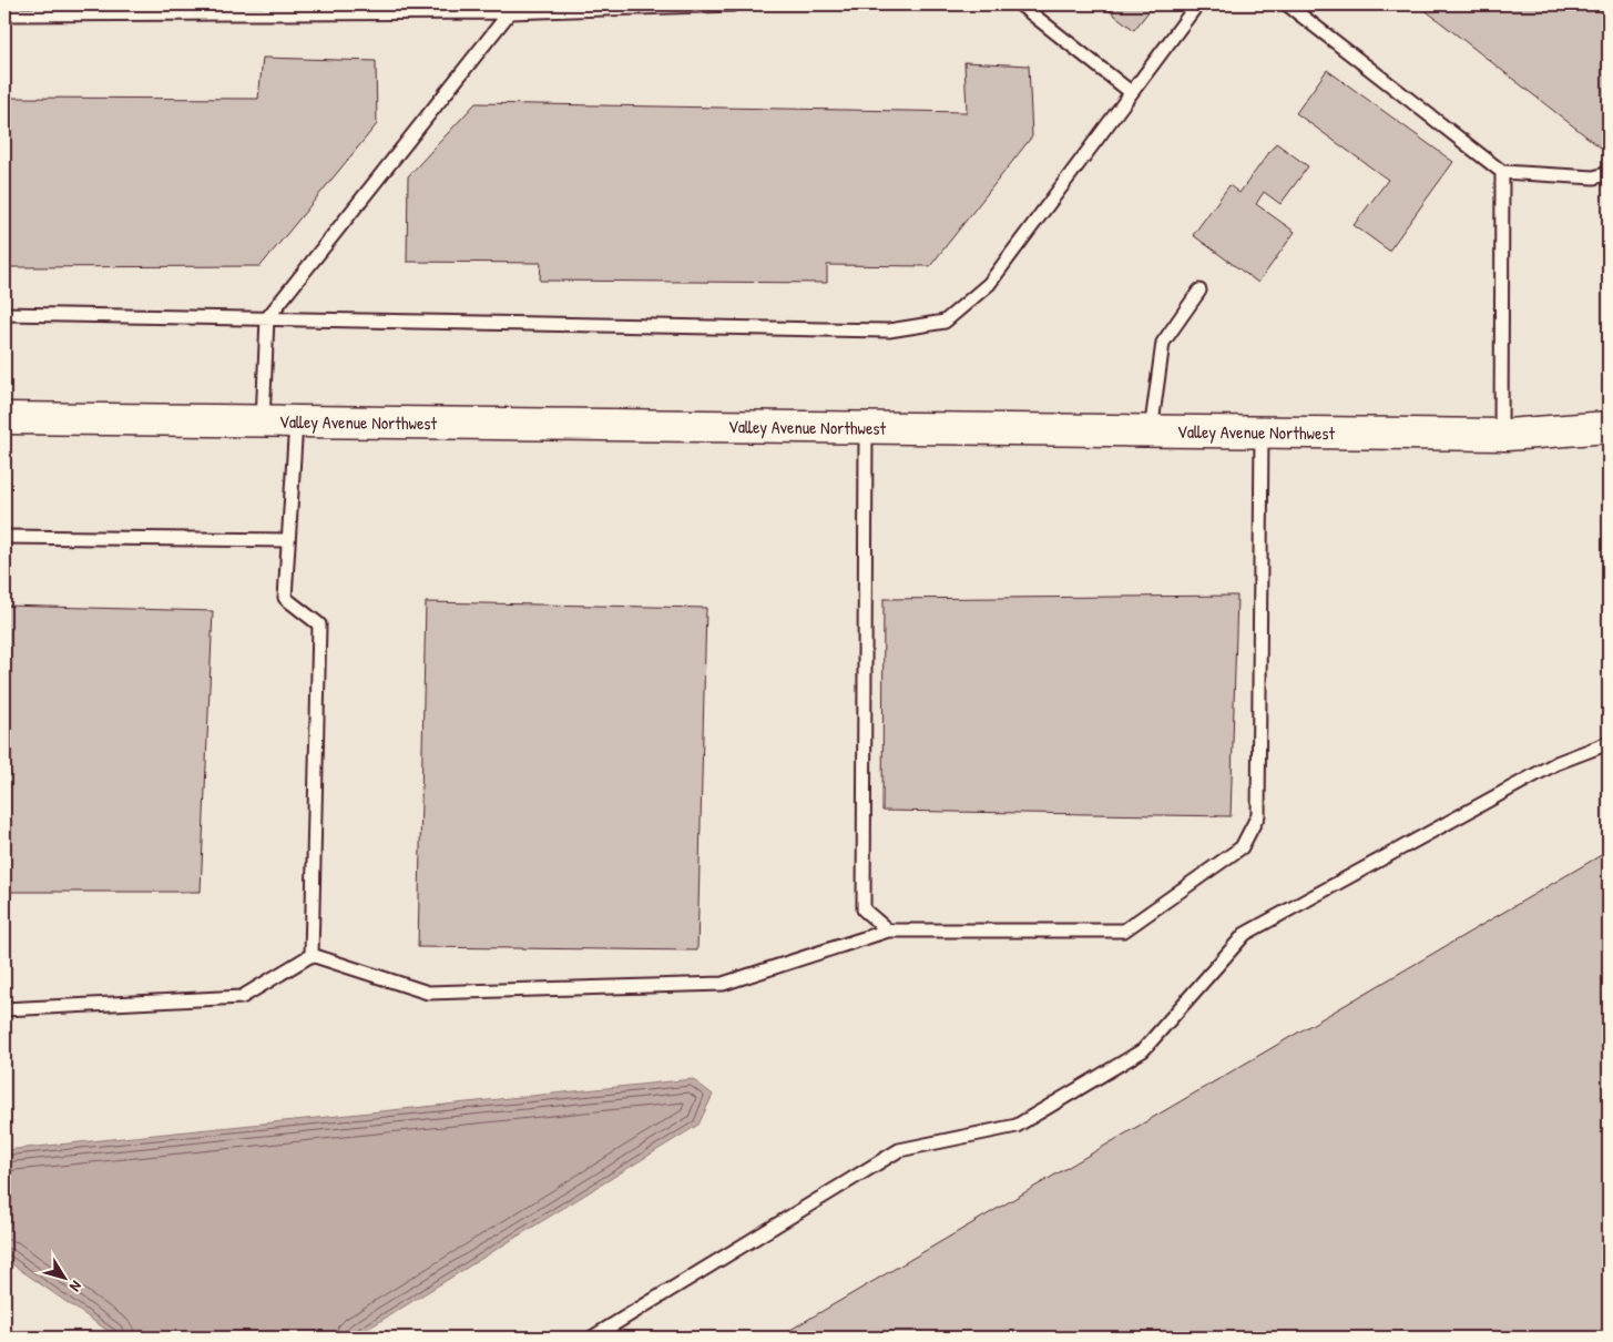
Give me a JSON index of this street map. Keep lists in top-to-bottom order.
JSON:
{
  "streets": {
    "main road": ["Valley Avenue Northwest"]
  },
  "north": "bottom right"
}
